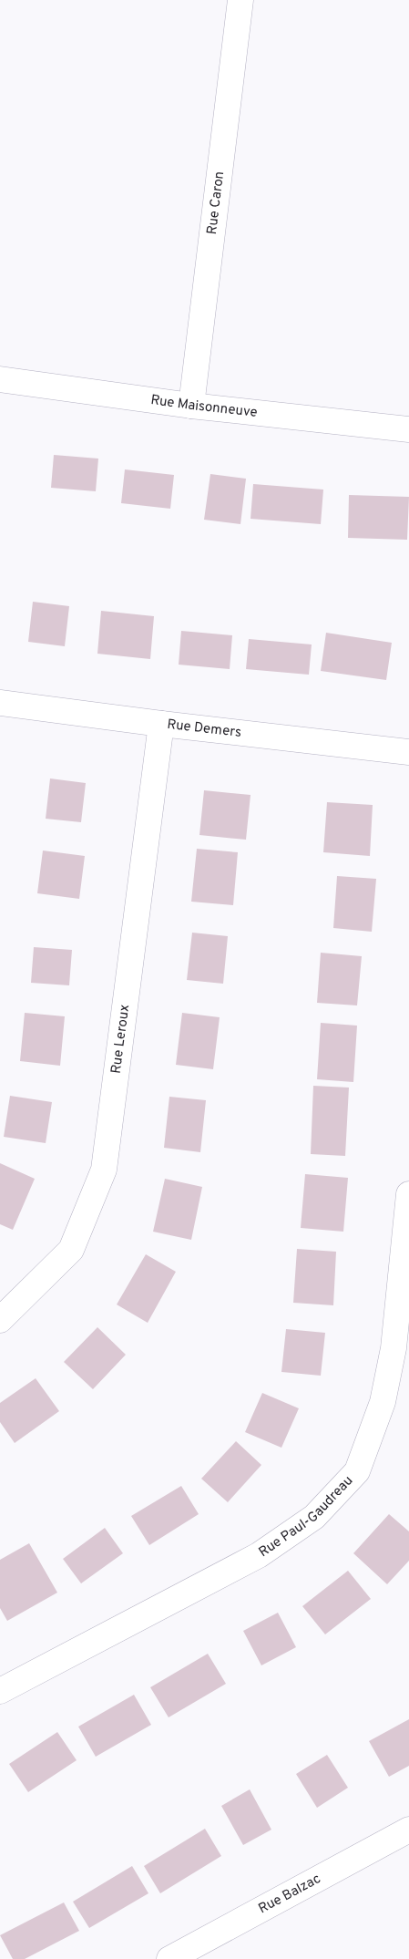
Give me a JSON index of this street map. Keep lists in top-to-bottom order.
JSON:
{
  "streets": {
    "street": [
      "Rue Caron",
      "Rue Maisonneuve",
      "Rue Demers",
      "Rue Leroux",
      "Rue Paul-Gaudreau",
      "Rue Balzac"
    ]
  },
  "crossings": [
    ["Rue Caron", "Rue Maisonneuve"],
    ["Rue Demers", "Rue Leroux"]
  ]
}
